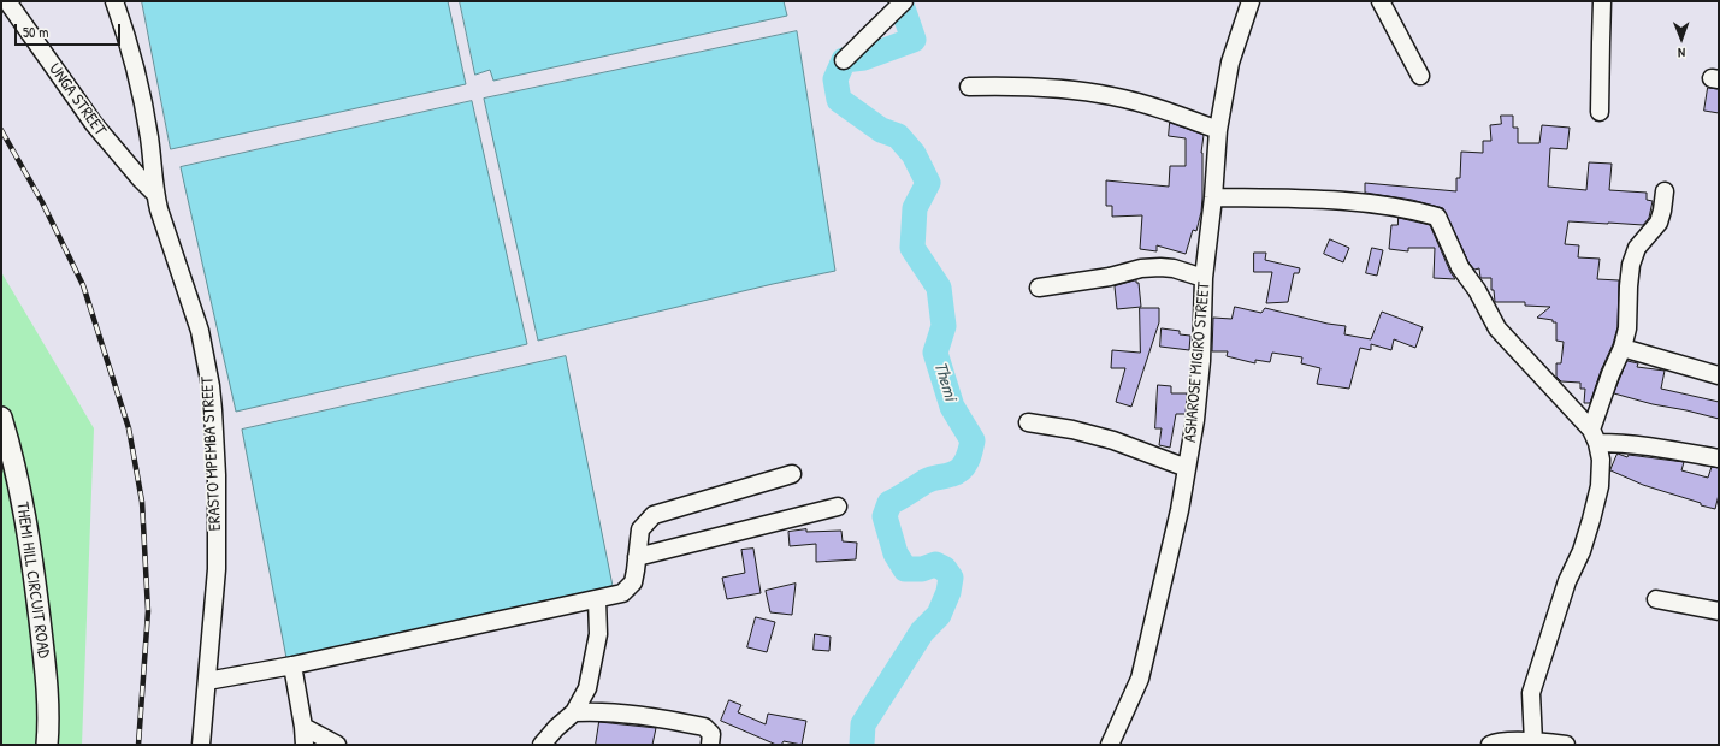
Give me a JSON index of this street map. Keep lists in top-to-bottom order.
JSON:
{
  "streets": {
    "street": [
      "UNGA STREET",
      "ASHAROSE MIGIRO STREET",
      "ERASTO MPEMBA STREET",
      "THEMI HILL CIRCUIT ROAD"
    ]
  },
  "crossings": [
    ["UNGA STREET", "ERASTO MPEMBA STREET"]
  ],
  "water": ["Themi"],
  "scale_bar": "50 m",
  "north": "bottom"
}
